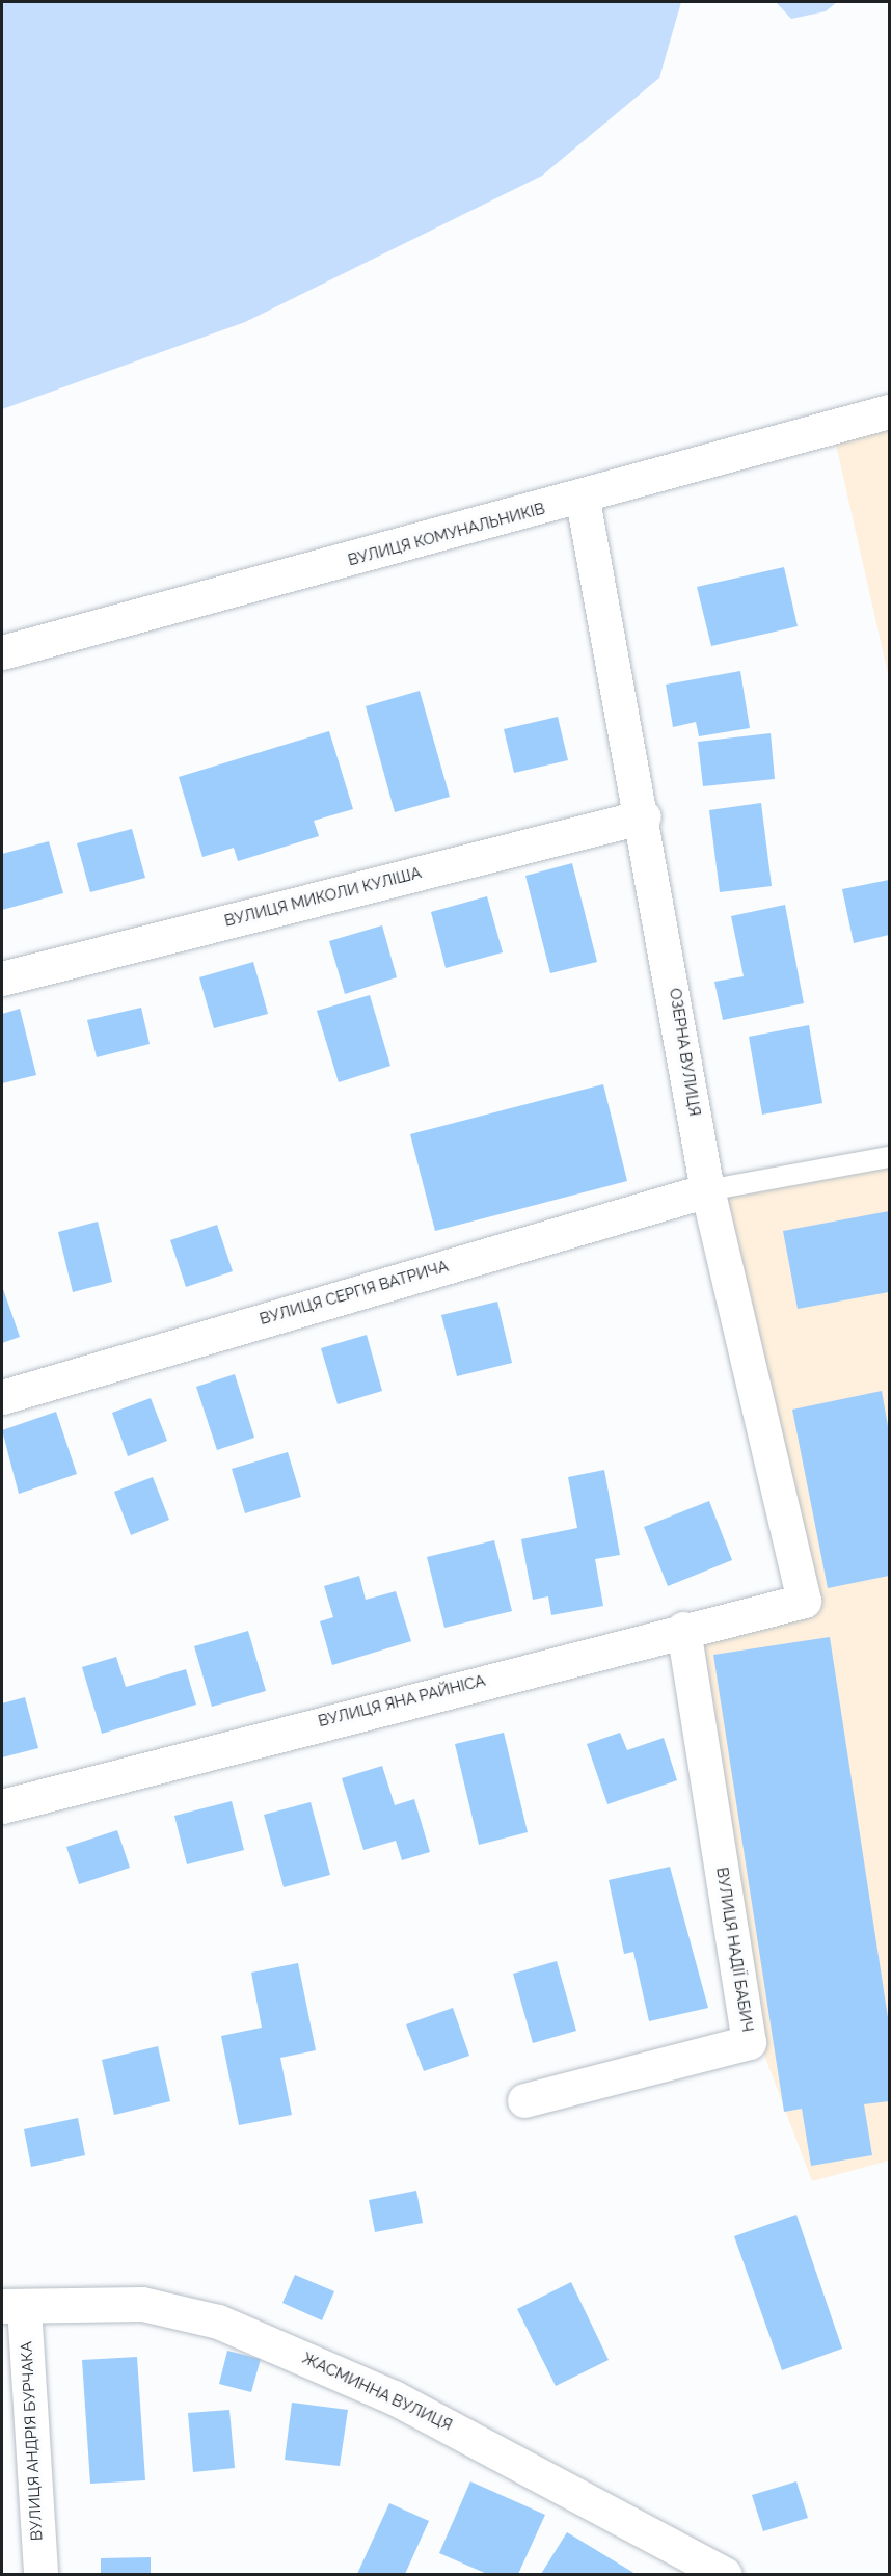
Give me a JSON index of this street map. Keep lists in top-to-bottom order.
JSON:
{
  "streets": {
    "street": [
      "ВУЛИЦЯ КОМУНАЛЬНИКІВ",
      "ВУЛИЦЯ МИКОЛИ КУЛІША",
      "ОЗЕРНА ВУЛИЦЯ",
      "ВУЛИЦЯ СЕРГІЯ ВАТРИЧА",
      "ВУЛИЦЯ ЯНА РАЙНІСА",
      "ВУЛИЦЯ НАДІЇ БАБИЧ",
      "ЖАСМИННА ВУЛИЦЯ",
      "ВУЛИЦЯ АНДРІЯ БУРЧАКА"
    ]
  },
  "crossings": [
    ["ВУЛИЦЯ КОМУНАЛЬНИКІВ", "ОЗЕРНА ВУЛИЦЯ"],
    ["ВУЛИЦЯ МИКОЛИ КУЛІША", "ОЗЕРНА ВУЛИЦЯ"],
    ["ОЗЕРНА ВУЛИЦЯ", "ВУЛИЦЯ СЕРГІЯ ВАТРИЧА"],
    ["ОЗЕРНА ВУЛИЦЯ", "ВУЛИЦЯ ЯНА РАЙНІСА"],
    ["ВУЛИЦЯ ЯНА РАЙНІСА", "ВУЛИЦЯ НАДІЇ БАБИЧ"],
    ["ЖАСМИННА ВУЛИЦЯ", "ВУЛИЦЯ АНДРІЯ БУРЧАКА"]
  ]
}
